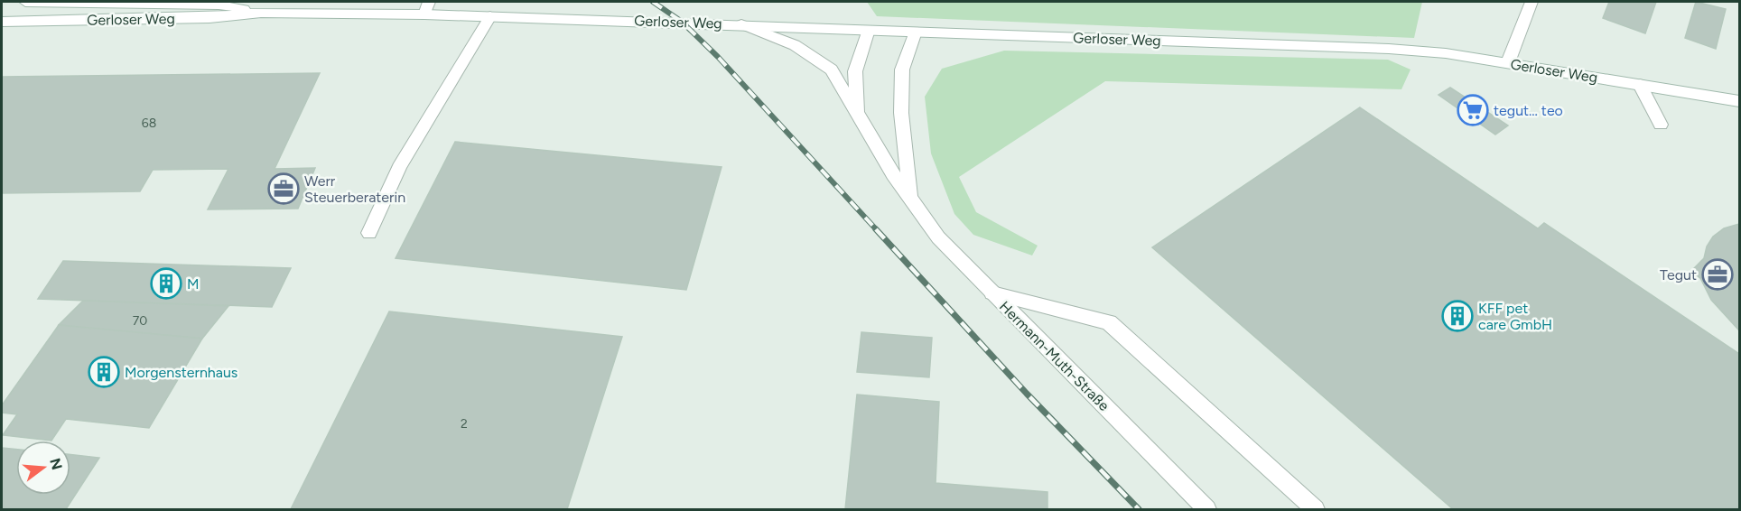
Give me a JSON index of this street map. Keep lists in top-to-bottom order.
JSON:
{
  "streets": {
    "street": ["Gerloser Weg", "Hermann-Muth-Straße"]
  },
  "crossings": [
    ["Gerloser Weg", "Hermann-Muth-Straße"]
  ],
  "places": {
    "supermarket": ["tegut… teo"],
    "office": ["Werr Steuerberaterin", "Tegut"],
    "building": ["M", "KFF pet care GmbH", "Morgensternhaus"]
  },
  "house_numbers": ["68", "70", "2"],
  "north": "right"
}
